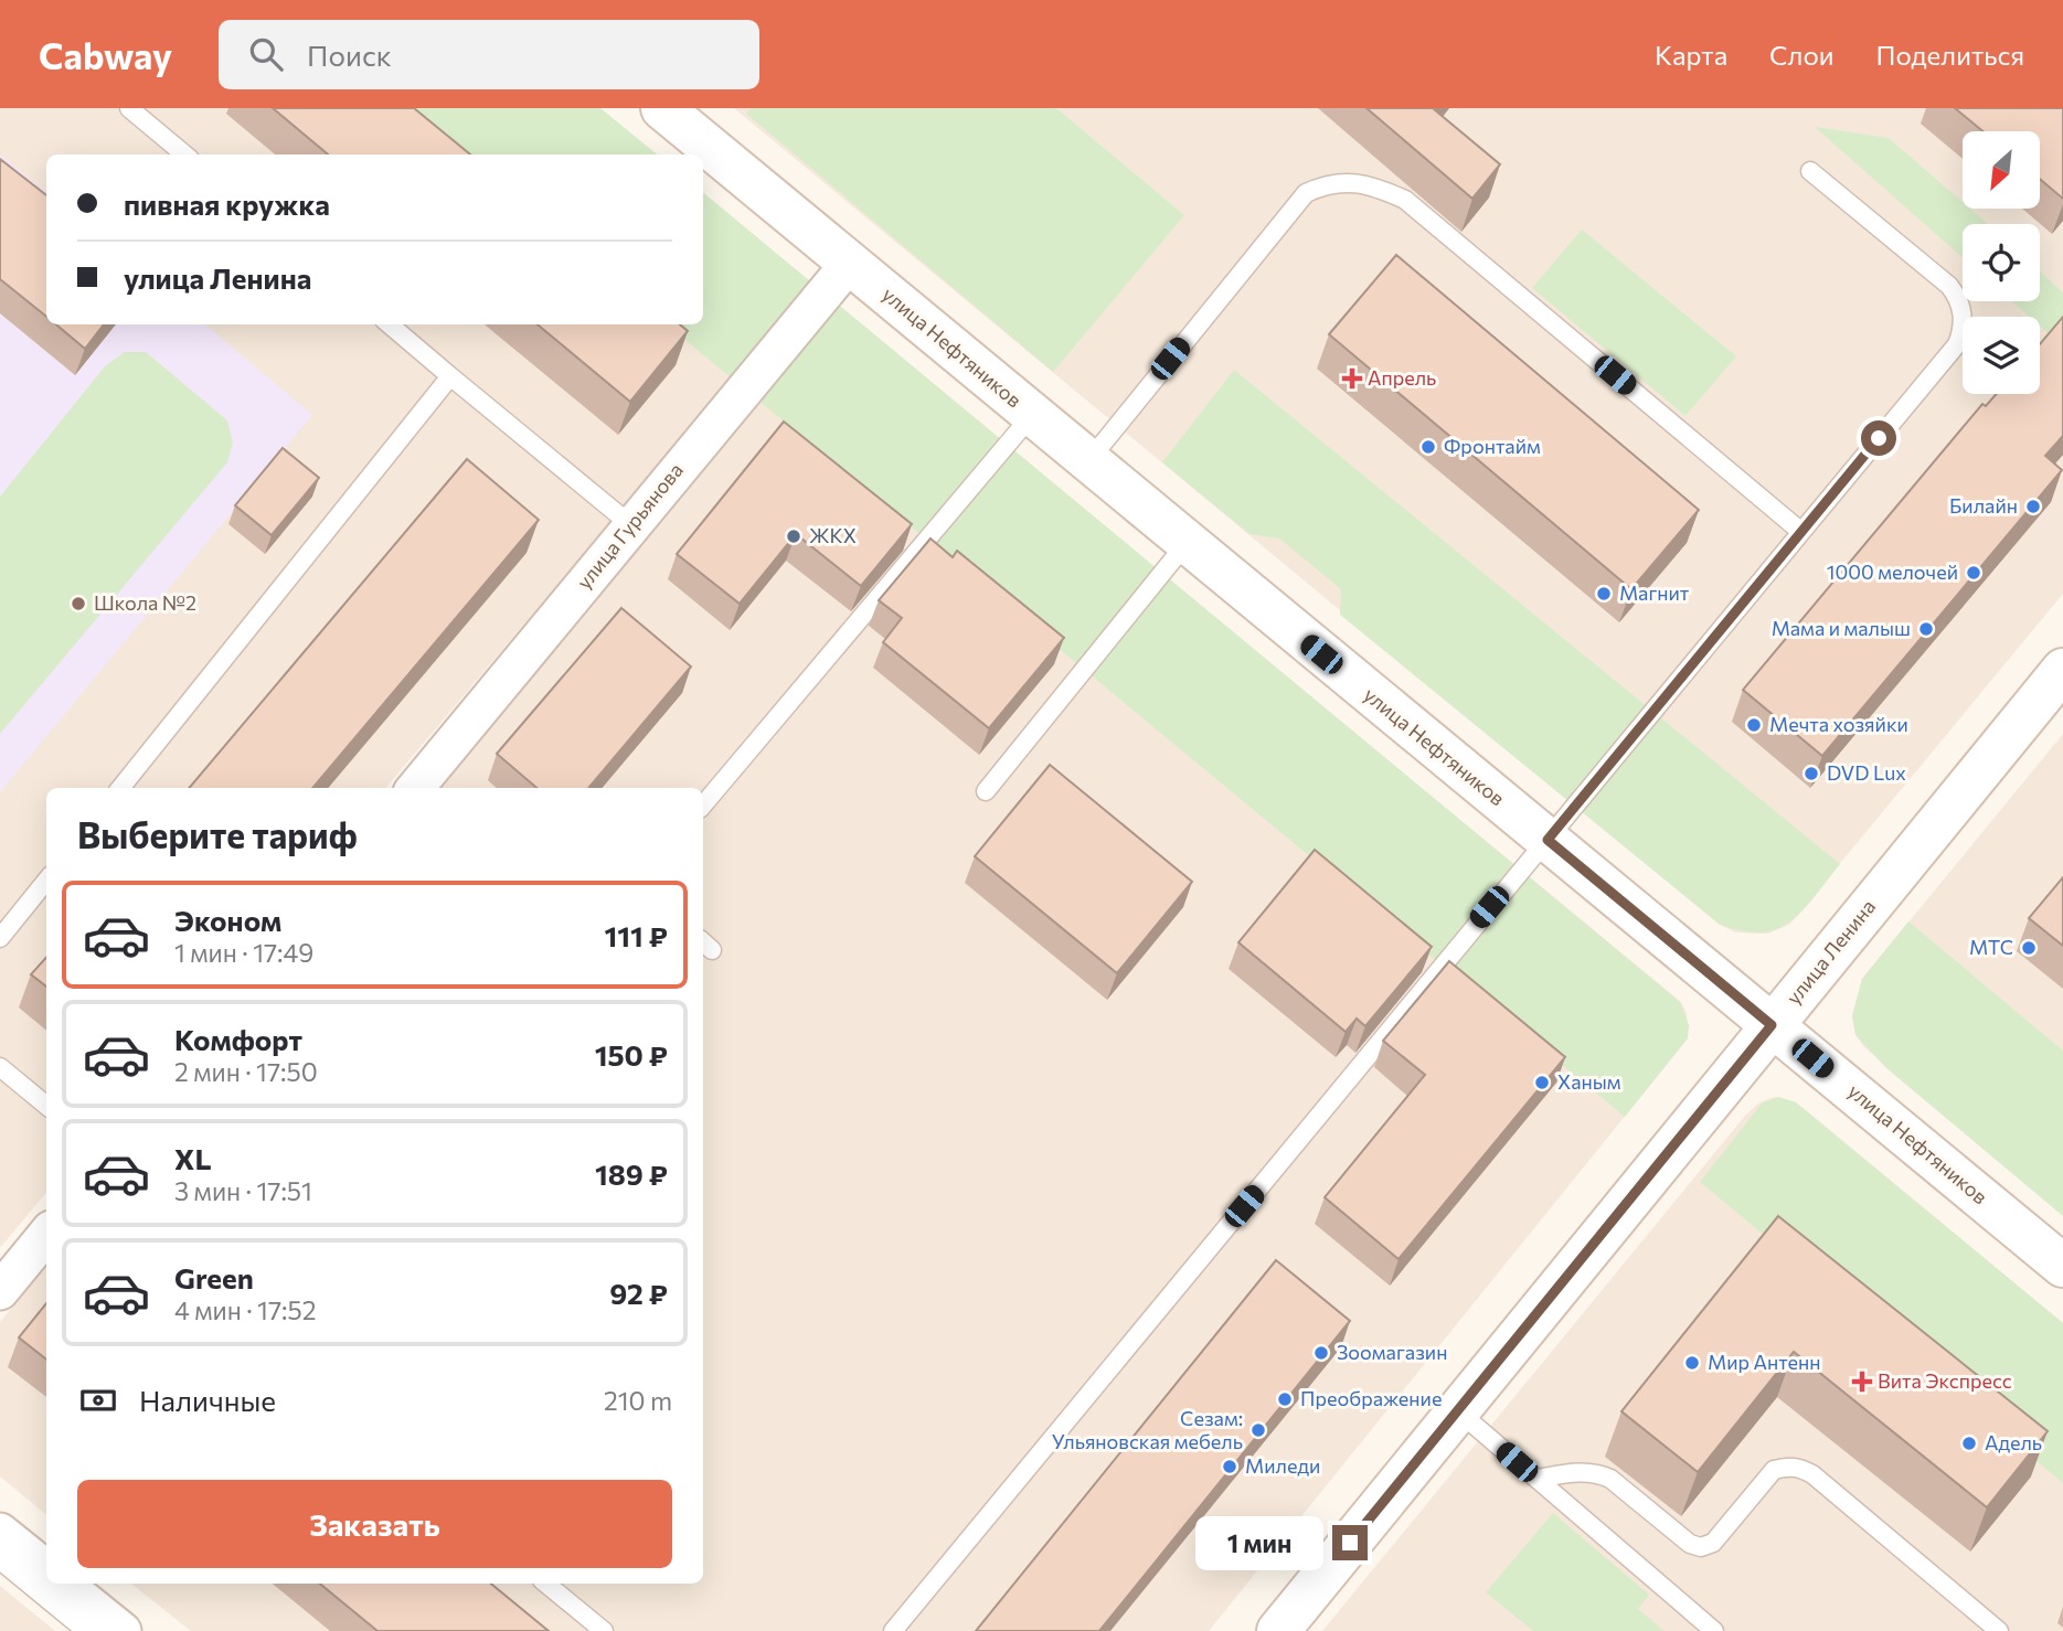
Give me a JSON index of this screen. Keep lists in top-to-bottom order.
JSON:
{
  "streets": {
    "street": ["улица Нефтяников", "улица Гурьянова", "улица Ленина"]
  },
  "crossings": [
    ["улица Нефтяников", "улица Гурьянова"],
    ["улица Нефтяников", "улица Ленина"]
  ],
  "places": {
    "health": ["Апрель", "Вита Экспресс"],
    "other": [
      "Фронтайм",
      "Билайн",
      "ЖКХ",
      "1000 мелочей",
      "Магнит",
      "Школа №2",
      "Мама и малыш",
      "Мечта хозяйки",
      "DVD Lux",
      "МТС",
      "Ханым",
      "Зоомагазин",
      "Мир Антенн",
      "Преображение",
      "Сезам: Ульяновская мебель",
      "Адель",
      "Миледи"
    ]
  },
  "north": "bottom left",
  "page": {
    "header": "Cabway",
    "search": "Поиск",
    "nav": ["Карта", "Слои", "Поделиться"],
    "banner": ["пивная кружка", "улица Ленина"],
    "heading": "Выберите тариф",
    "list": [
      {
        "name": "Эконом",
        "note": "1 мин · 17:49",
        "value": "111 ₽"
      },
      {
        "name": "Комфорт",
        "note": "2 мин · 17:50",
        "value": "150 ₽"
      },
      {
        "name": "XL",
        "note": "3 мин · 17:51",
        "value": "189 ₽"
      },
      {
        "name": "Green",
        "note": "4 мин · 17:52",
        "value": "92 ₽"
      }
    ],
    "pay": ["Наличные", "210 m"],
    "buttons": "Заказать",
    "bubble": "1 мин"
  }
}
